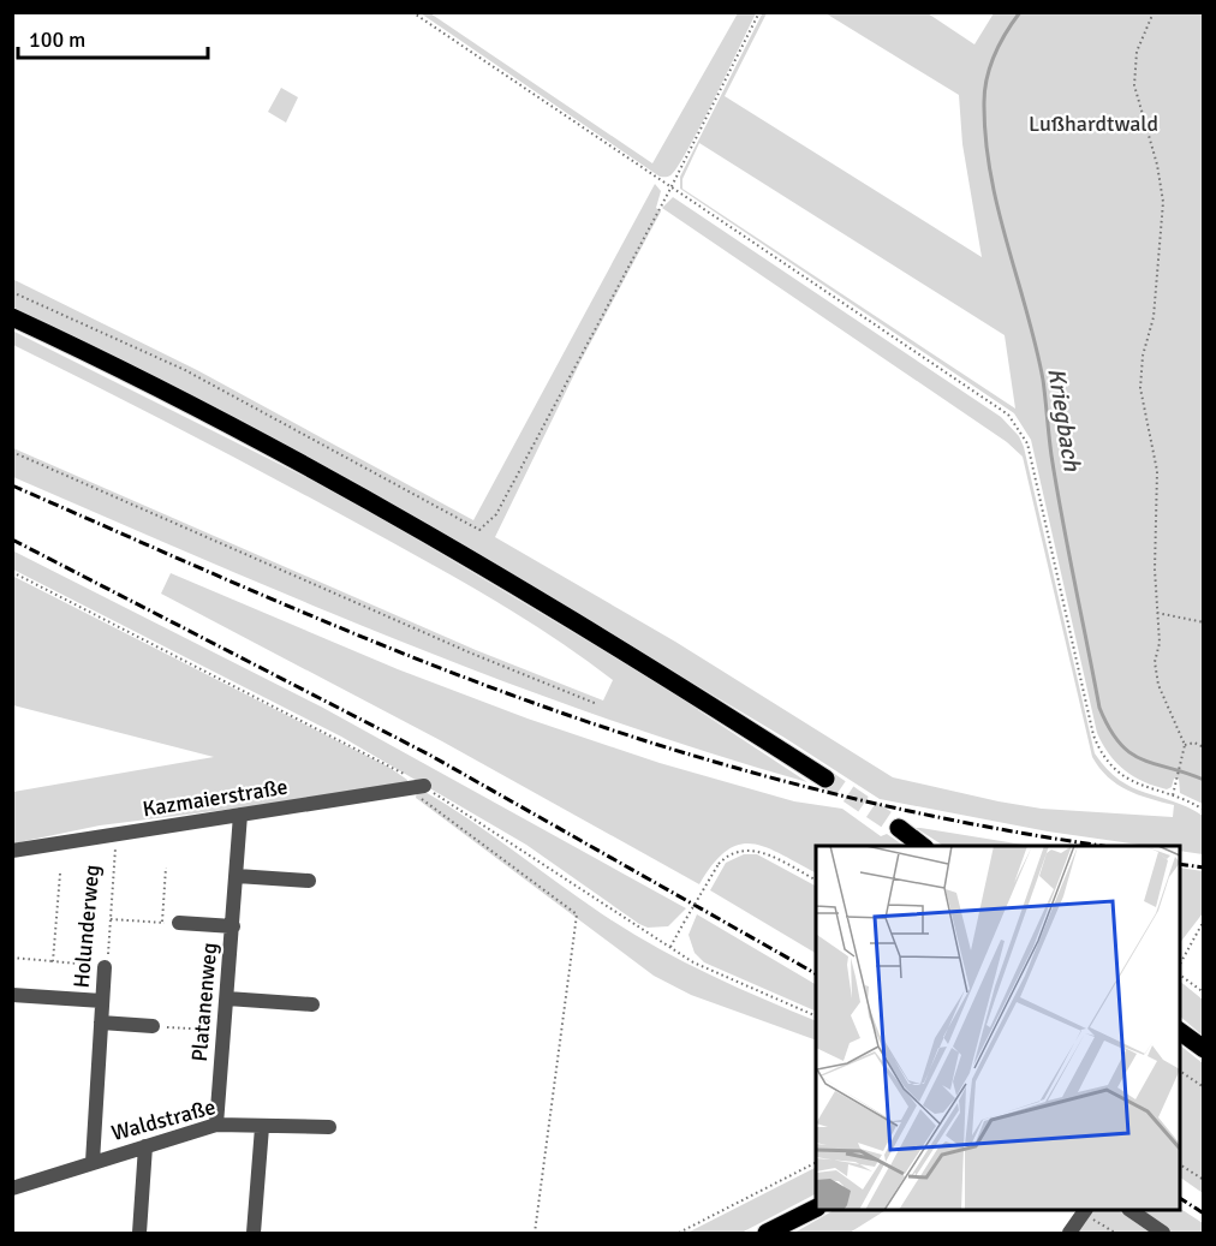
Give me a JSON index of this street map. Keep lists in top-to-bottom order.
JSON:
{
  "streets": {
    "street": [
      "Kazmaierstraße",
      "Holunderweg",
      "Platanenweg",
      "Waldstraße"
    ]
  },
  "crossings": [
    ["Kazmaierstraße", "Holunderweg"],
    ["Kazmaierstraße", "Platanenweg"],
    ["Holunderweg", "Platanenweg"],
    ["Holunderweg", "Waldstraße"],
    ["Platanenweg", "Waldstraße"]
  ],
  "water": ["Kriegbach"],
  "parks": ["Lußhardtwald"],
  "scale_bar": "100 m"
}
